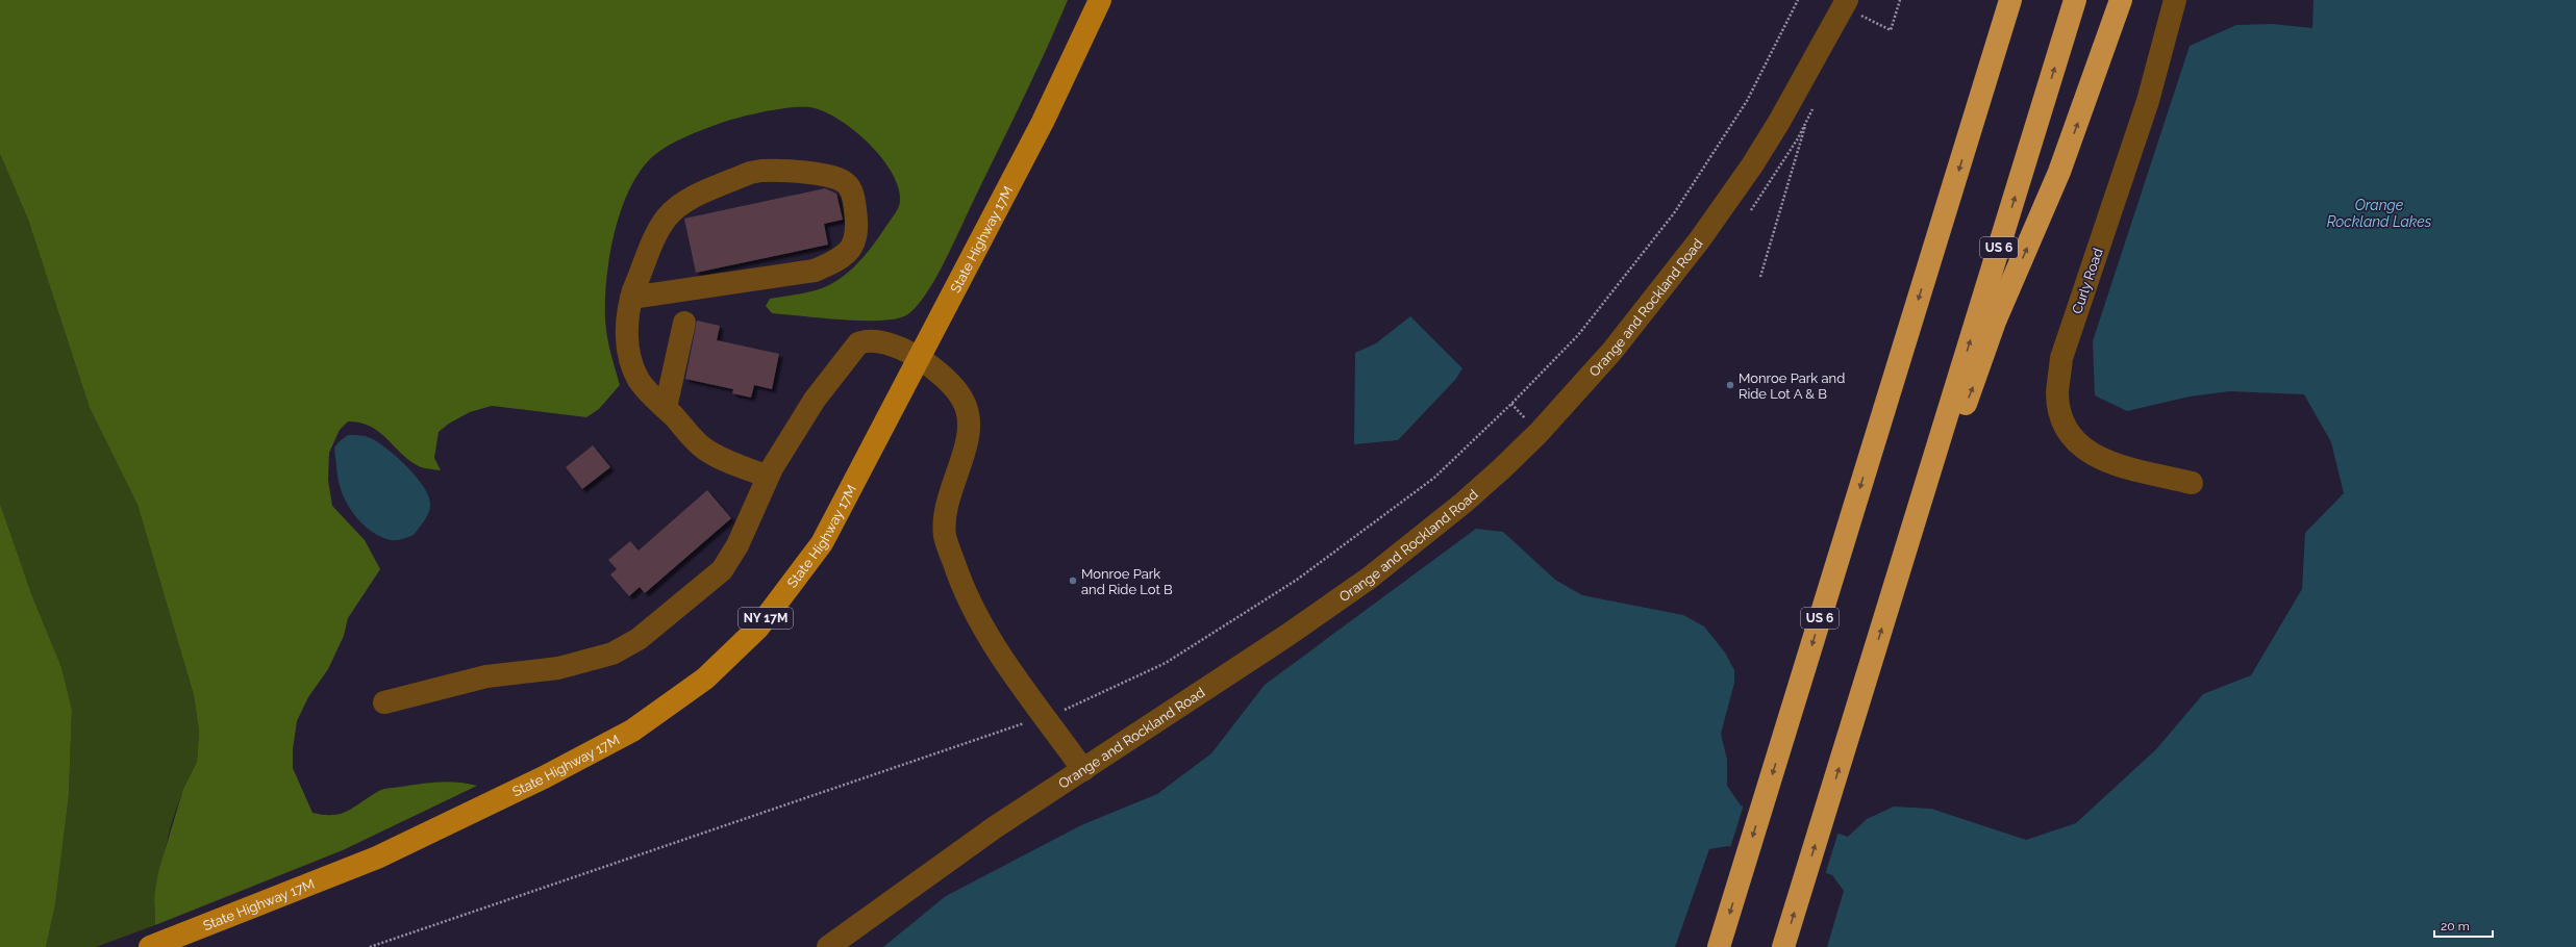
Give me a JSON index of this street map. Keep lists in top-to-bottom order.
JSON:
{
  "streets": {
    "highway": ["US 6"],
    "main road": ["State Highway 17M", "NY 17M"],
    "street": ["Curly Road", "Orange and Rockland Road"]
  },
  "water": ["Orange Rockland Lakes"],
  "places": ["Monroe Park and Ride Lot A & B", "Monroe Park and Ride Lot B"],
  "scale_bar": "20 m"
}
